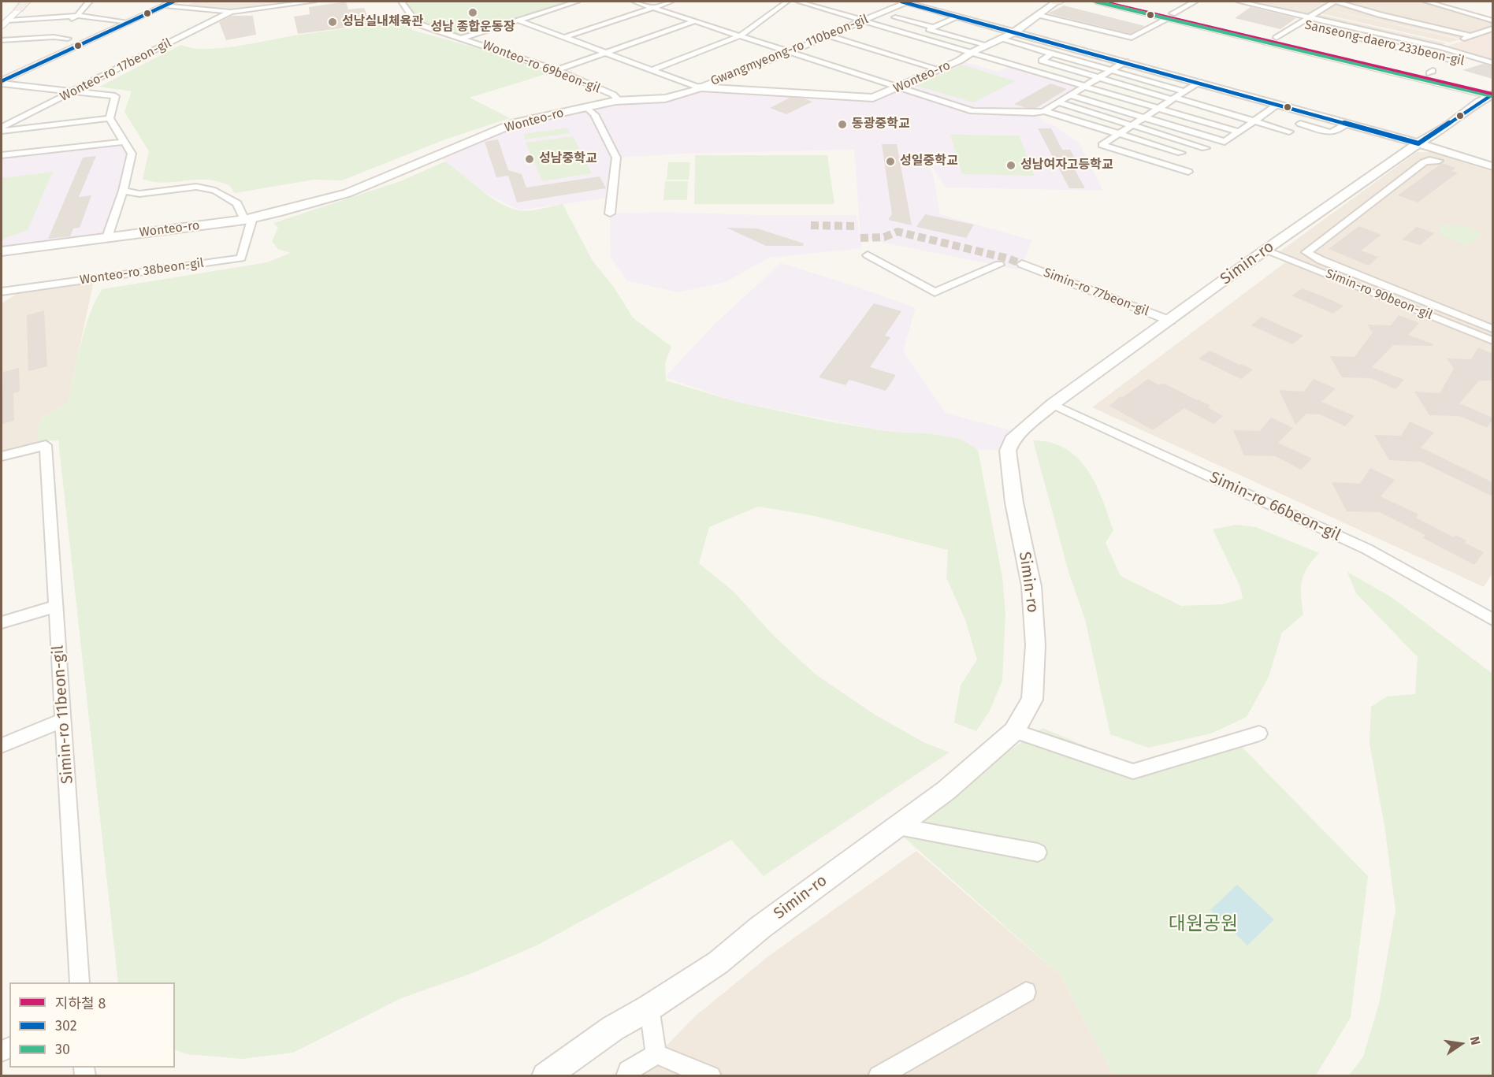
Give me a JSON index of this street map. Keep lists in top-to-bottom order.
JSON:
{
  "streets": {
    "main road": ["Wonteo-ro", "Simin-ro"],
    "street": [
      "Sanseong-daero 233beon-gil",
      "Gwangmyeong-ro 110beon-gil",
      "Wonteo-ro 69beon-gil",
      "Wonteo-ro 17beon-gil",
      "Wonteo-ro 38beon-gil",
      "Simin-ro 77beon-gil",
      "Simin-ro 90beon-gil",
      "Simin-ro 66beon-gil",
      "Simin-ro 11beon-gil"
    ]
  },
  "crossings": [
    ["Gwangmyeong-ro 110beon-gil", "Wonteo-ro"],
    ["Wonteo-ro 69beon-gil", "Wonteo-ro"],
    ["Wonteo-ro", "Wonteo-ro 38beon-gil"],
    ["Simin-ro", "Simin-ro 77beon-gil"],
    ["Simin-ro", "Simin-ro 90beon-gil"],
    ["Simin-ro", "Simin-ro 66beon-gil"]
  ],
  "parks": ["대원공원"],
  "places": [
    "성남 종합운동장",
    "성남실내체육관",
    "동광중학교",
    "성남중학교",
    "성일중학교",
    "성남여자고등학교"
  ],
  "lines": ["metro line 8", "transit line 302", "transit line 30"],
  "legend": ["지하철 8", "302", "30"],
  "north": "right"
}
